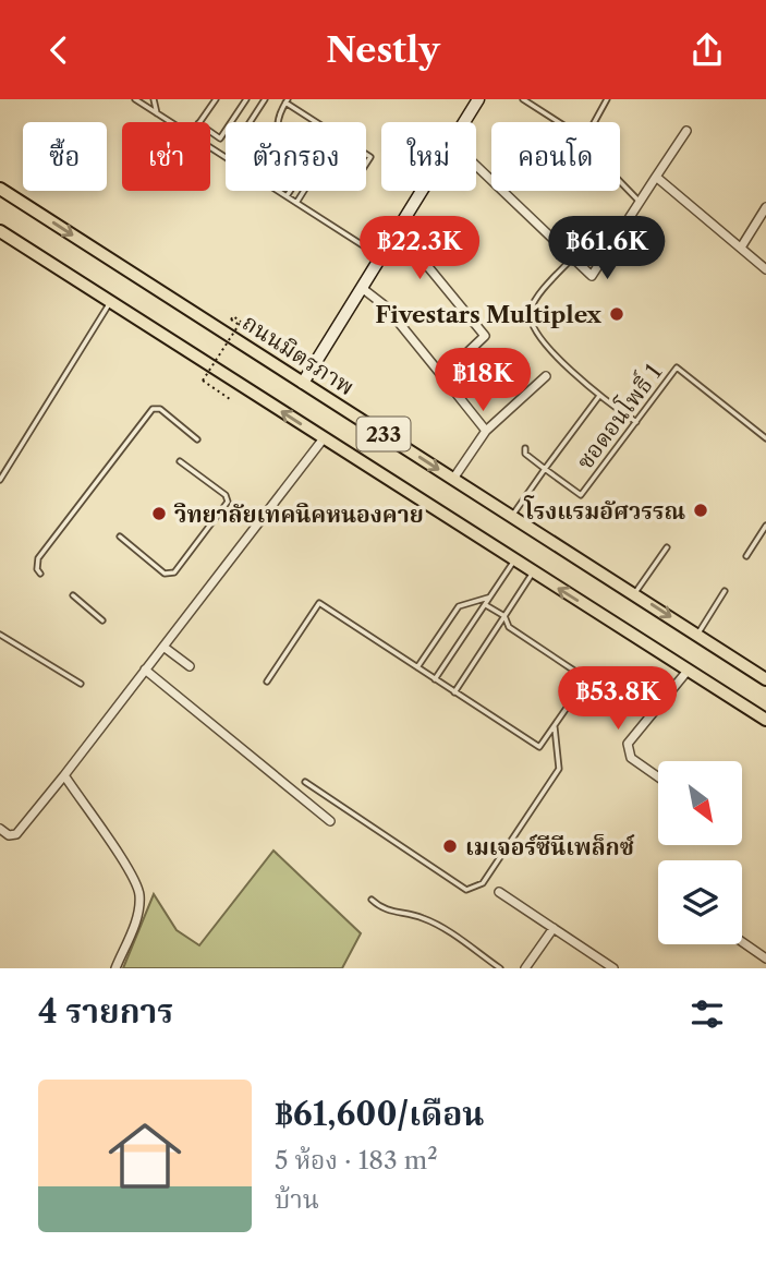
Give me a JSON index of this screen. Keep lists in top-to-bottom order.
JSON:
{
  "streets": {
    "main road": ["ถนนมิตรภาพ", "233"],
    "lane": ["ซอดอนโพธิ์ 1"]
  },
  "crossings": [
    ["ถนนมิตรภาพ", "ซอดอนโพธิ์ 1"]
  ],
  "places": [
    "Fivestars Multiplex",
    "โรงแรมอัศวรรณ",
    "วิทยาลัยเทคนิคหนองคาย",
    "เมเจอร์ซีนีเพล็กซ์"
  ],
  "north": "bottom right",
  "page": {
    "header": "Nestly",
    "chip": [
      "ซื้อ",
      "เช่า",
      "ตัวกรอง",
      "ใหม่",
      "คอนโด"
    ],
    "price": [
      "฿22.3K",
      "฿61.6K",
      "฿18K",
      "฿53.8K"
    ],
    "heading": "4 รายการ",
    "list": [
      {
        "name": "฿61,600/เดือน",
        "note": "5 ห้อง · 183 m² · บ้าน"
      }
    ]
  }
}
